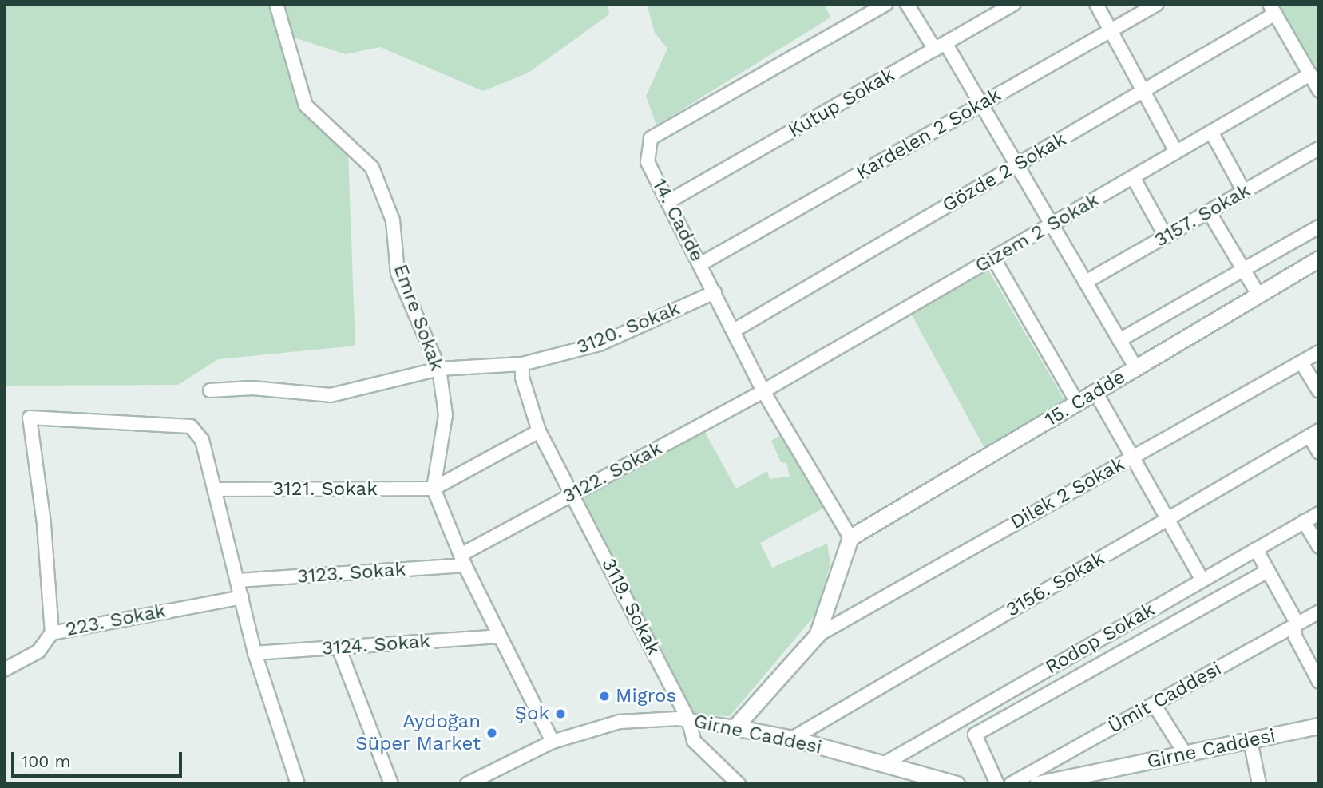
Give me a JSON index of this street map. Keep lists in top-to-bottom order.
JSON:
{
  "streets": {
    "street": [
      "Kutup Sokak",
      "Kardelen 2 Sokak",
      "Gözde 2 Sokak",
      "3157. Sokak",
      "14. Cadde",
      "Gizem 2 Sokak",
      "Emre Sokak",
      "3120. Sokak",
      "15. Cadde",
      "3122. Sokak",
      "3121. Sokak",
      "Dilek 2 Sokak",
      "3123. Sokak",
      "3156. Sokak",
      "3119. Sokak",
      "223. Sokak",
      "Rodop Sokak",
      "3124. Sokak",
      "Ümit Caddesi",
      "Girne Caddesi"
    ]
  },
  "crossings": [
    ["Kutup Sokak", "14. Cadde"],
    ["Kardelen 2 Sokak", "14. Cadde"],
    ["Gözde 2 Sokak", "14. Cadde"],
    ["14. Cadde", "Gizem 2 Sokak"],
    ["14. Cadde", "3120. Sokak"],
    ["14. Cadde", "15. Cadde"],
    ["14. Cadde", "3122. Sokak"],
    ["Gizem 2 Sokak", "3122. Sokak"],
    ["Emre Sokak", "3120. Sokak"],
    ["Emre Sokak", "3121. Sokak"],
    ["3120. Sokak", "3119. Sokak"],
    ["3122. Sokak", "3123. Sokak"],
    ["3122. Sokak", "3119. Sokak"],
    ["3156. Sokak", "Girne Caddesi"],
    ["3119. Sokak", "Girne Caddesi"],
    ["Rodop Sokak", "Girne Caddesi"]
  ],
  "places": ["Migros", "Şok", "Aydoğan Süper Market"],
  "scale_bar": "100 m"
}
